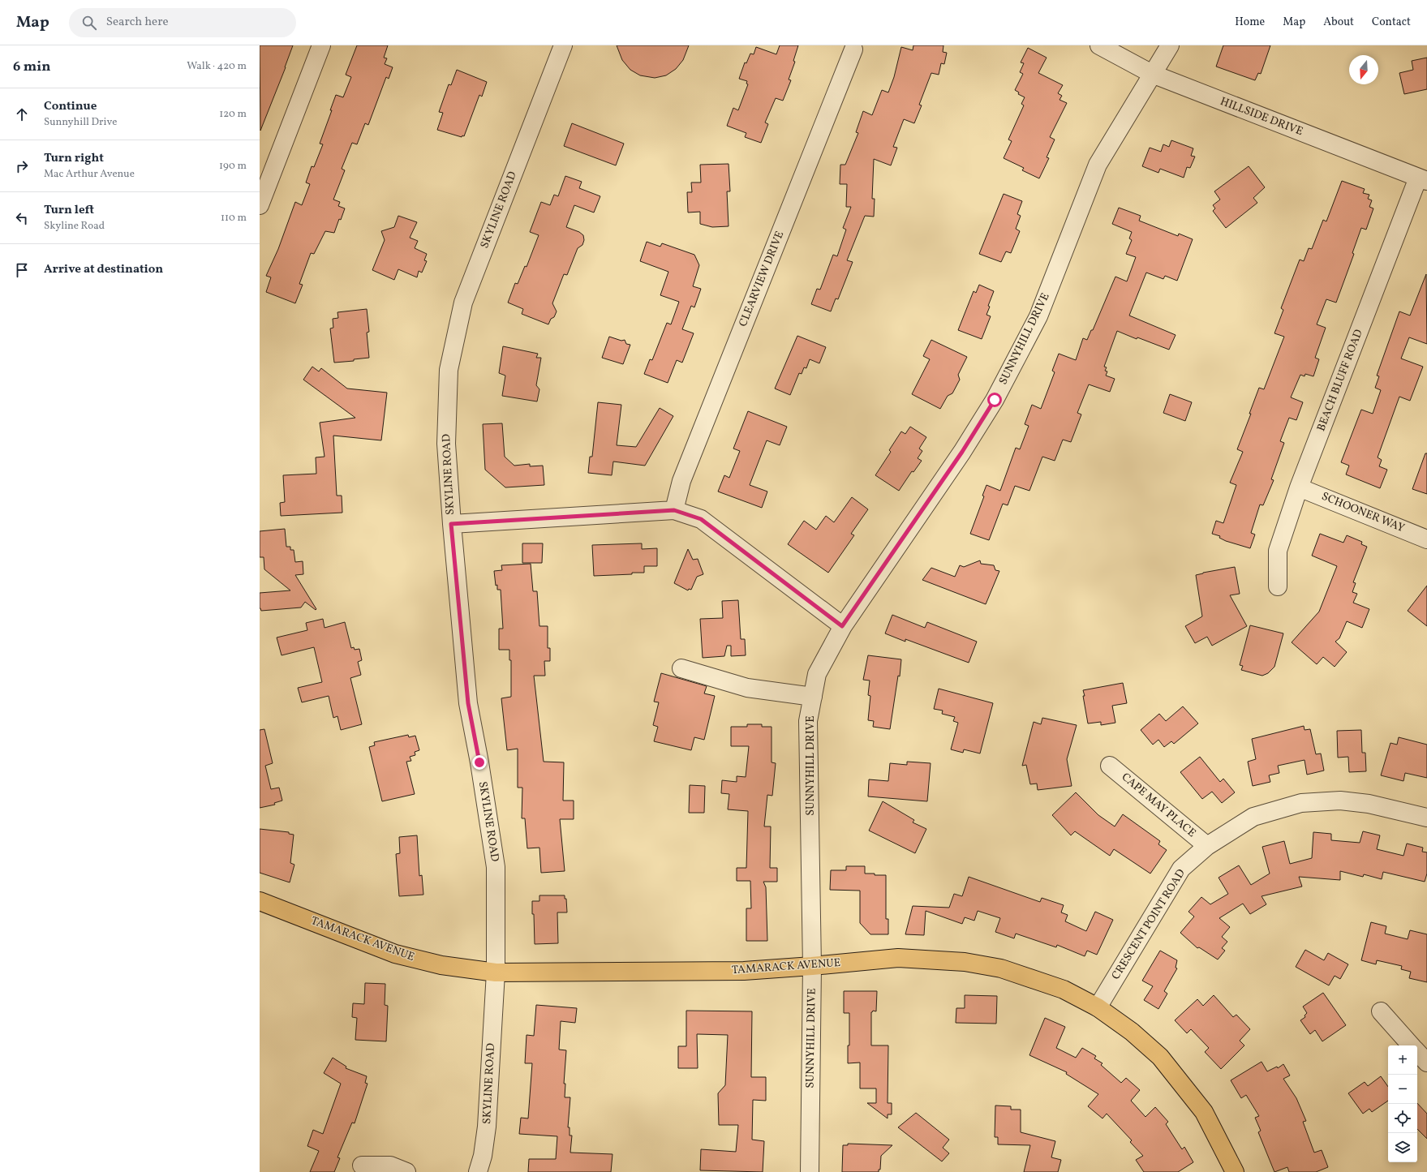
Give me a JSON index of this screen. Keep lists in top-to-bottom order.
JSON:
{
  "streets": {
    "main road": ["TAMARACK AVENUE"],
    "street": [
      "HILLSIDE DRIVE",
      "SKYLINE ROAD",
      "CLEARVIEW DRIVE",
      "SUNNYHILL DRIVE",
      "BEACH BLUFF ROAD",
      "SCHOONER WAY",
      "CAPE MAY PLACE",
      "CRESCENT POINT ROAD"
    ]
  },
  "crossings": [
    ["HILLSIDE DRIVE", "SUNNYHILL DRIVE"],
    ["HILLSIDE DRIVE", "BEACH BLUFF ROAD"],
    ["SKYLINE ROAD", "TAMARACK AVENUE"],
    ["SUNNYHILL DRIVE", "TAMARACK AVENUE"],
    ["BEACH BLUFF ROAD", "SCHOONER WAY"],
    ["CAPE MAY PLACE", "CRESCENT POINT ROAD"],
    ["CRESCENT POINT ROAD", "TAMARACK AVENUE"]
  ],
  "north": "bottom",
  "page": {
    "header": "Map",
    "search": "Search here",
    "nav": [
      "Home",
      "Map",
      "About",
      "Contact"
    ],
    "heading": ["6 min", "Walk · 420 m"],
    "list": [
      ["Continue", "Sunnyhill Drive", "120 m"],
      ["Turn right", "Mac Arthur Avenue", "190 m"],
      ["Turn left", "Skyline Road", "110 m"],
      "Arrive at destination"
    ],
    "map_buttons": ["+", "−"]
  }
}
